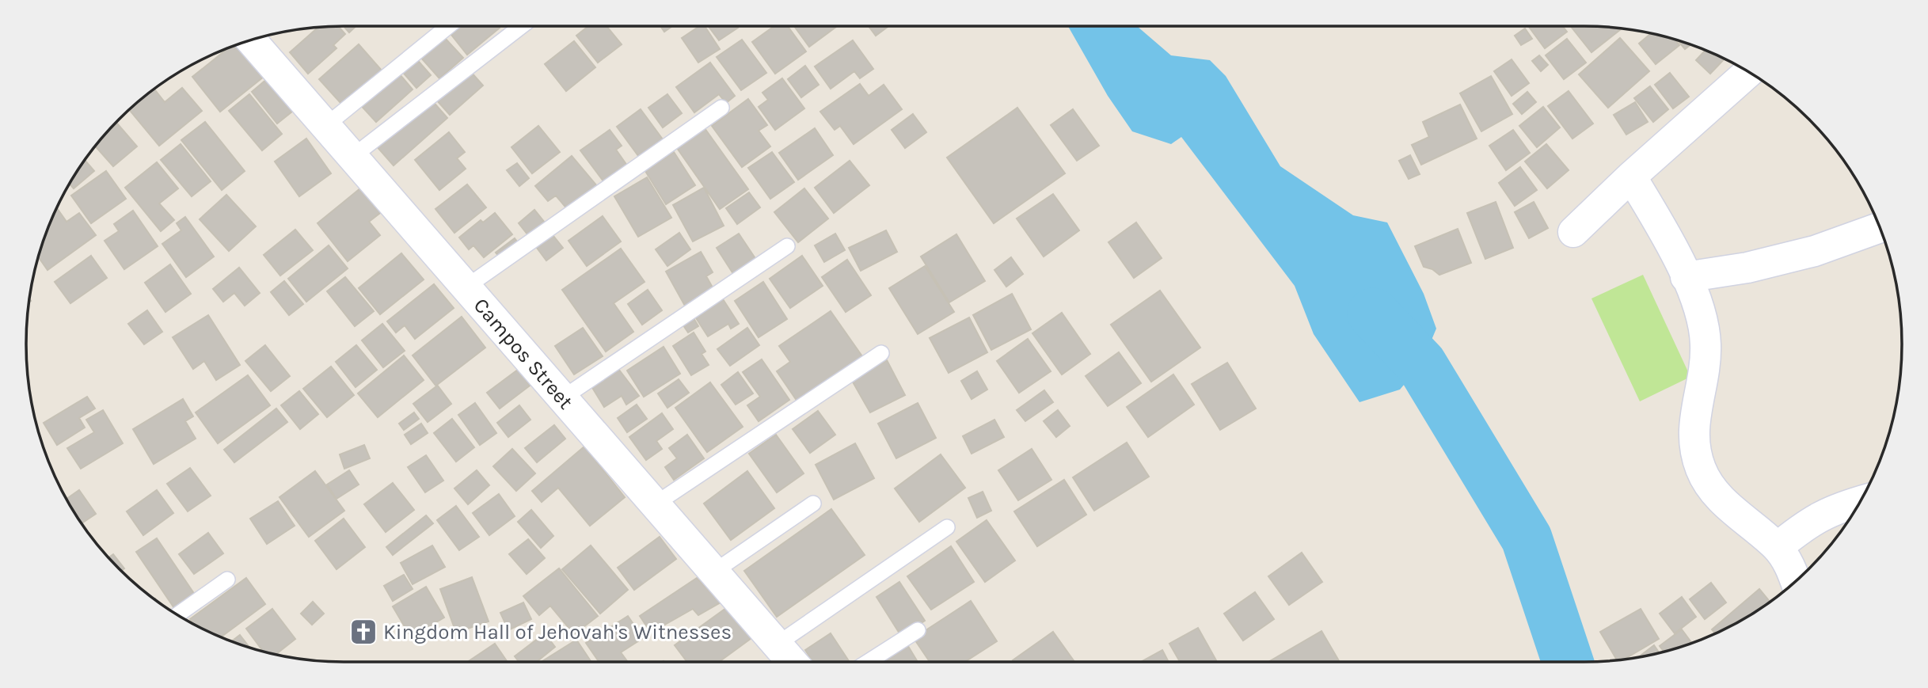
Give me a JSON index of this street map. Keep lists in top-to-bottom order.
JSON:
{
  "streets": {
    "street": ["Campos Street"]
  },
  "places": {
    "church": ["Kingdom Hall of Jehovah's Witnesses"]
  }
}
